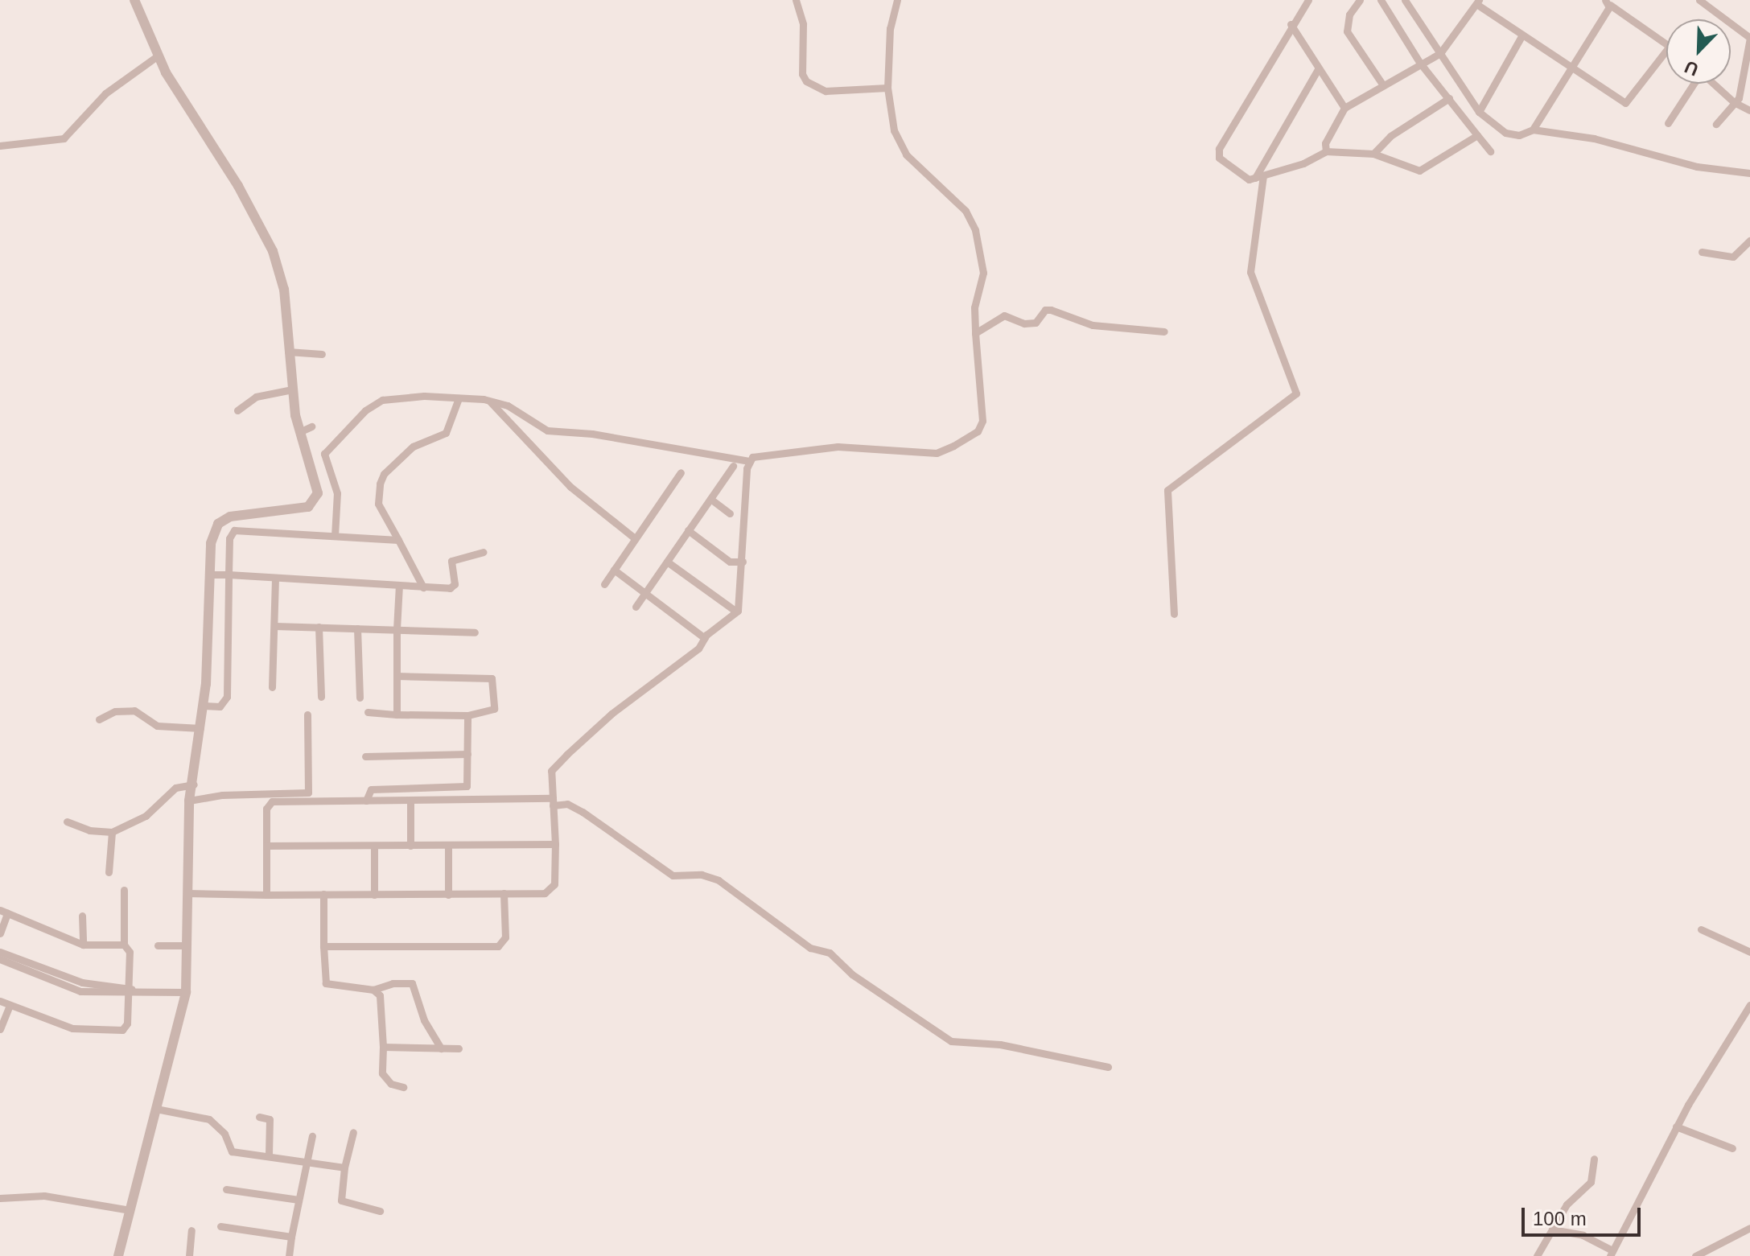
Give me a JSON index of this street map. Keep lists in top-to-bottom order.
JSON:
{
  "scale_bar": "100 m",
  "north": "bottom left"
}
